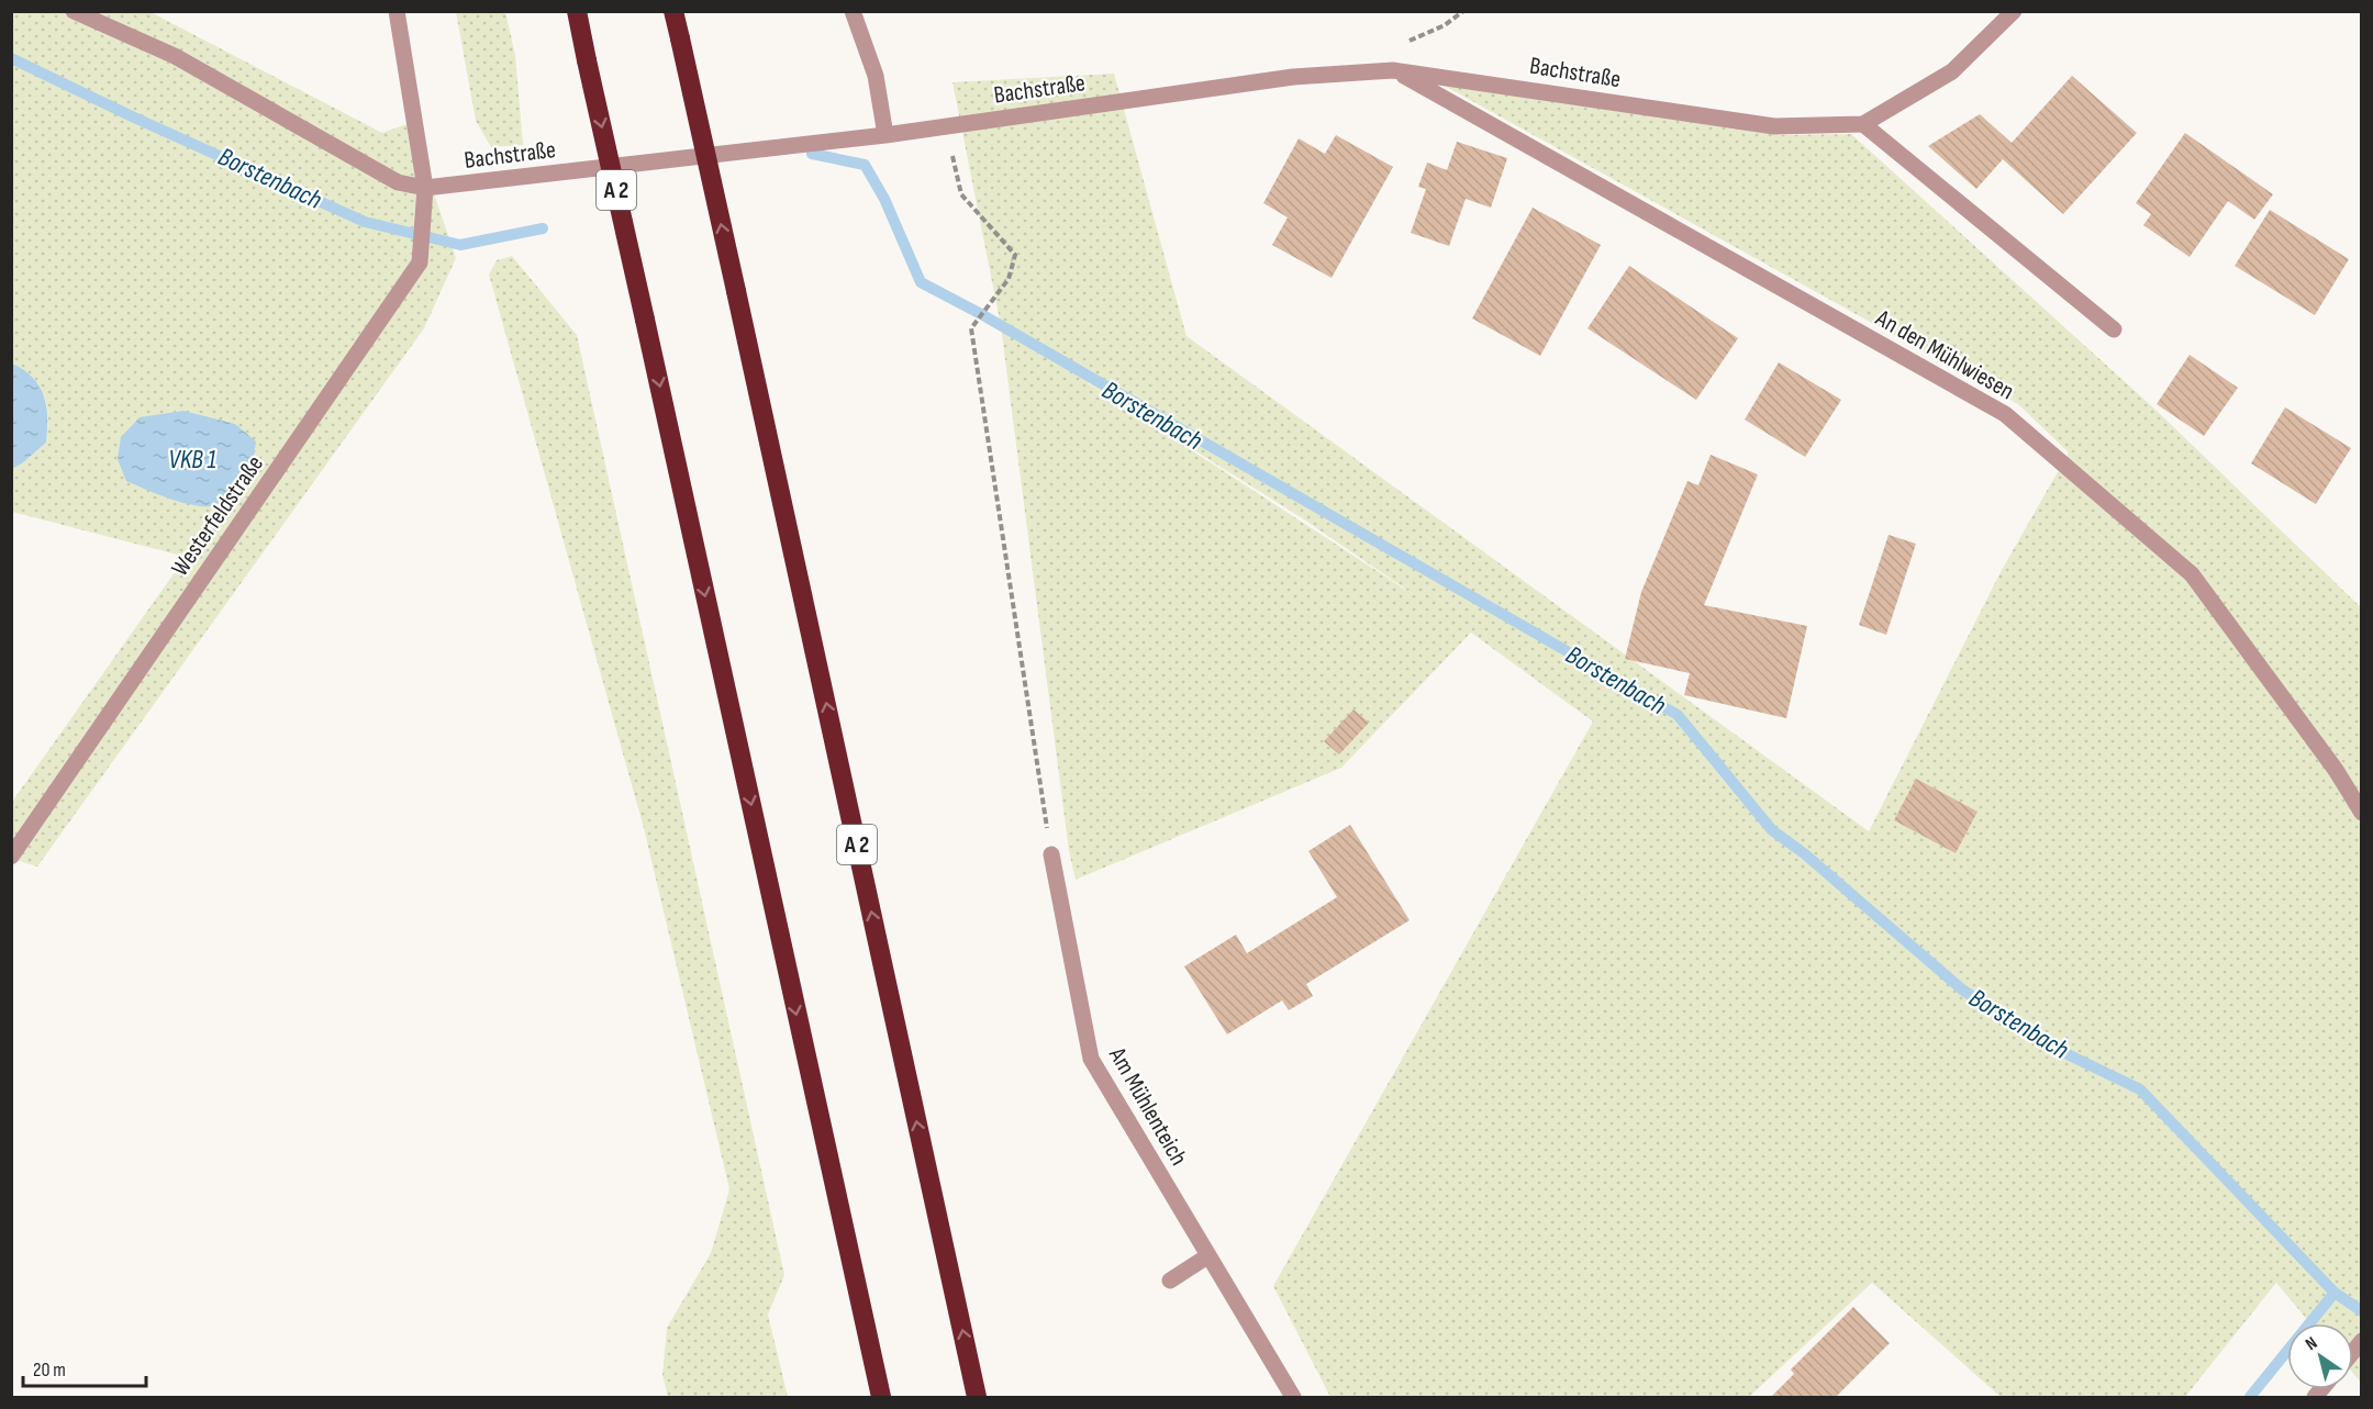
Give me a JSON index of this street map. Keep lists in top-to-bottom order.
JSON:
{
  "streets": {
    "highway": ["A 2"],
    "street": [
      "Bachstraße",
      "An den Mühlwiesen",
      "Westerfeldstraße",
      "Am Mühlenteich"
    ]
  },
  "crossings": [
    ["Bachstraße", "An den Mühlwiesen"],
    ["Bachstraße", "Westerfeldstraße"]
  ],
  "water": ["Borstenbach", "VKB 1"],
  "scale_bar": "20 m",
  "north": "top left"
}
